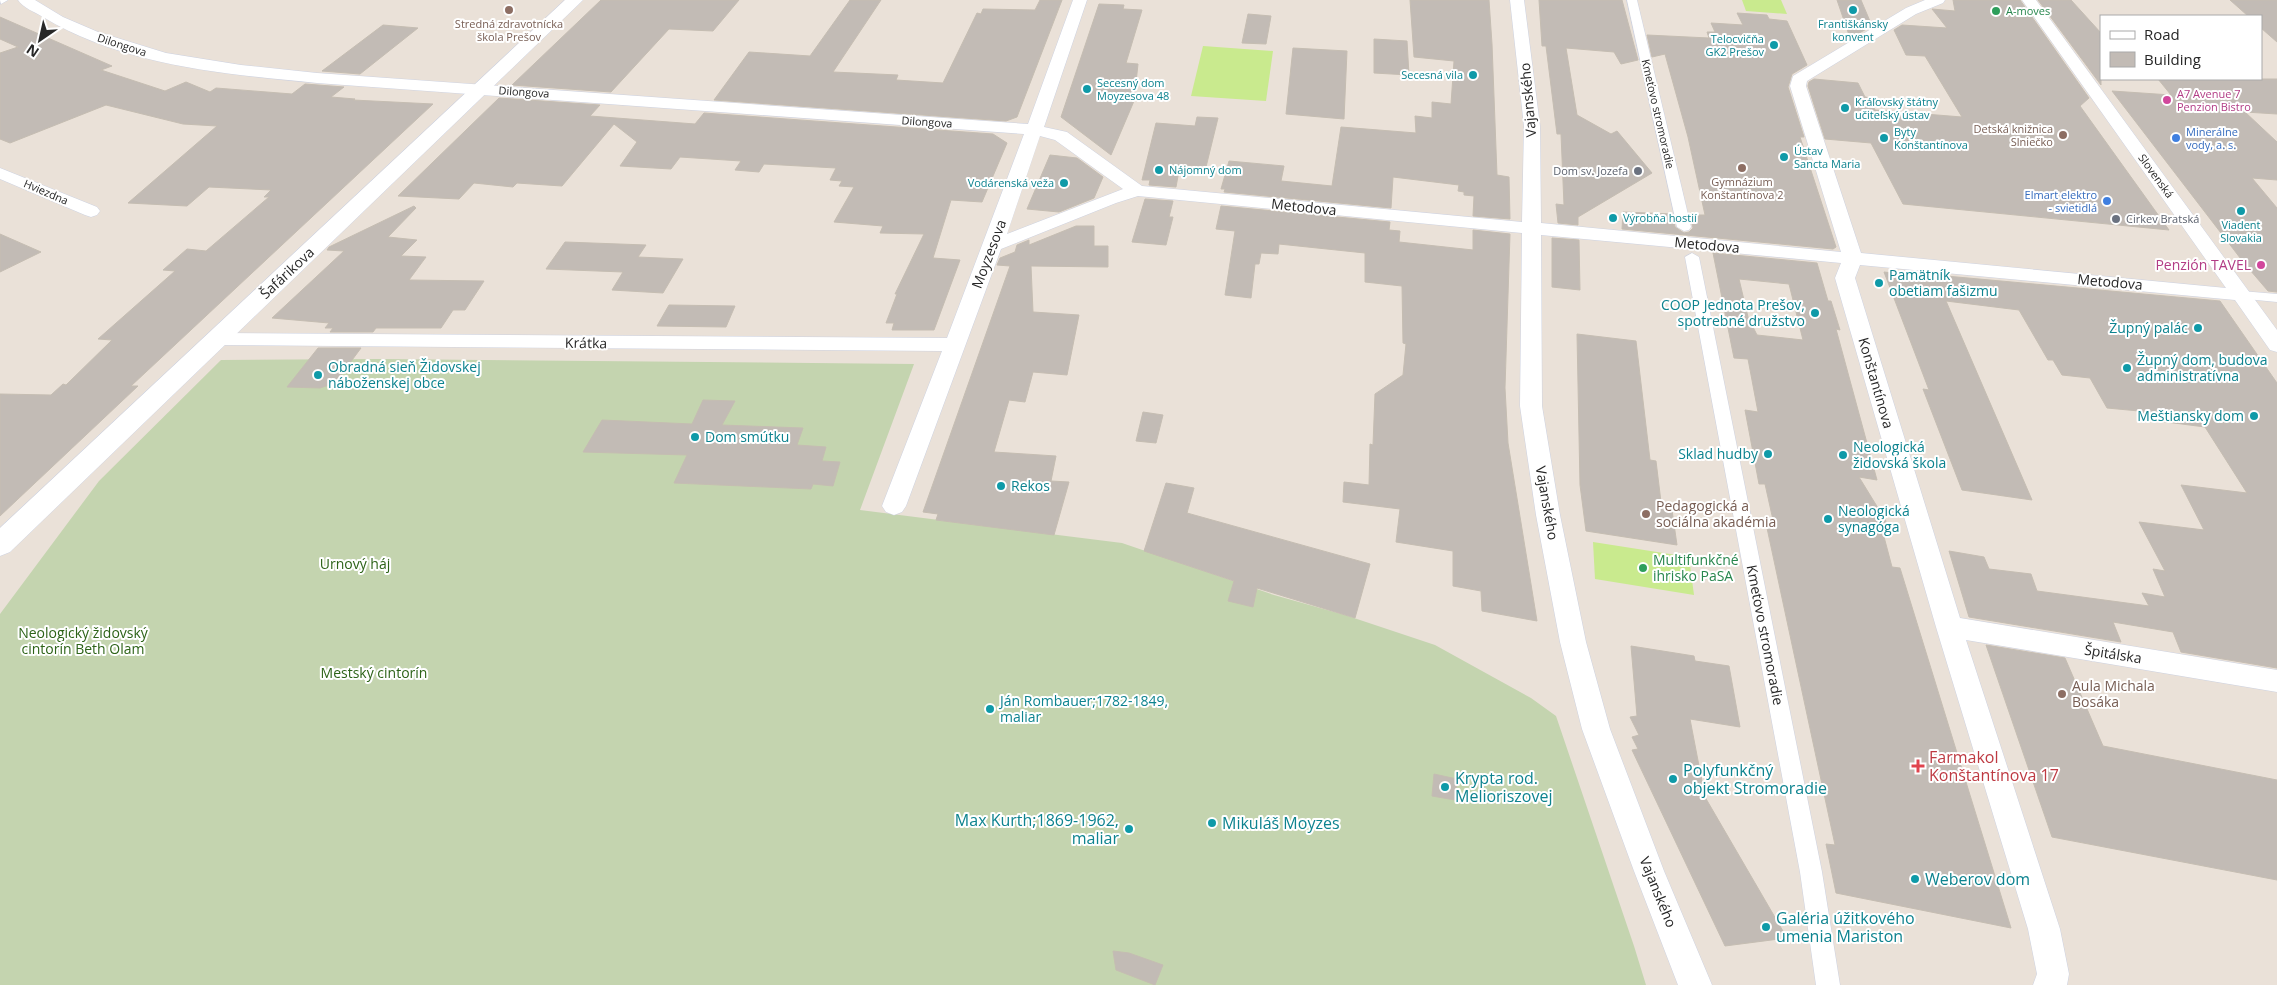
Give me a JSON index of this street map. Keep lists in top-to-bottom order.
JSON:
{
  "streets": {
    "street": [
      "Dilongova",
      "Vajanského",
      "Kmeťovo stromoradie",
      "Slovenská",
      "Hviezdna",
      "Metodova",
      "Moyzesova",
      "Šafárikova",
      "Krátka",
      "Konštantínova",
      "Špitálska"
    ]
  },
  "crossings": [
    ["Dilongova", "Metodova"],
    ["Dilongova", "Moyzesova"],
    ["Dilongova", "Šafárikova"],
    ["Vajanského", "Metodova"],
    ["Slovenská", "Metodova"],
    ["Metodova", "Konštantínova"],
    ["Moyzesova", "Krátka"],
    ["Šafárikova", "Krátka"],
    ["Konštantínova", "Špitálska"]
  ],
  "parks": ["Urnový háj", "Neologický židovský cintorín Beth Olam", "Mestský cintorín"],
  "places": {
    "other": [
      "Stredná zdravotnícka škola Prešov",
      "Františkánsky konvent",
      "A-moves",
      "Telocvičňa GK2 Prešov",
      "Secesná vila",
      "Secesný dom Moyzesova 48",
      "A7 Avenue 7 Penzion Bistro",
      "Kráľovský štátny učiteľský ústav",
      "Detská knižnica Slniečko",
      "Byty Konštantínova",
      "Minerálne vody, a. s.",
      "Ústav Sancta Maria",
      "Gymnázium Konštantínova 2",
      "Nájomný dom",
      "Dom sv. Jozefa",
      "Vodárenská veža",
      "Elmart elektro - svietidlá",
      "Viadent Slovakia",
      "Výrobňa hostií",
      "Cirkev Bratská",
      "Penzión TAVEL",
      "Pamätník obetiam fašizmu",
      "COOP Jednota Prešov, spotrebné družstvo",
      "Župný palác",
      "Župný dom, budova administratívna",
      "Obradná sieň Židovskej náboženskej obce",
      "Meštiansky dom",
      "Dom smútku",
      "Sklad hudby",
      "Neologická židovská škola",
      "Rekos",
      "Pedagogická a sociálna akadémia",
      "Neologická synagóga",
      "Multifunkčné ihrisko PaSA",
      "Aula Michala Bosáka",
      "Ján Rombauer;1782-1849, maliar",
      "Polyfunkčný objekt Stromoradie",
      "Krypta rod. Melioriszovej",
      "Mikuláš Moyzes",
      "Max Kurth;1869-1962, maliar",
      "Weberov dom",
      "Galéria úžitkového umenia Mariston"
    ],
    "health": ["Farmakol Konštantínova 17"]
  },
  "legend": ["Road", "Building"],
  "north": "bottom left"
}
